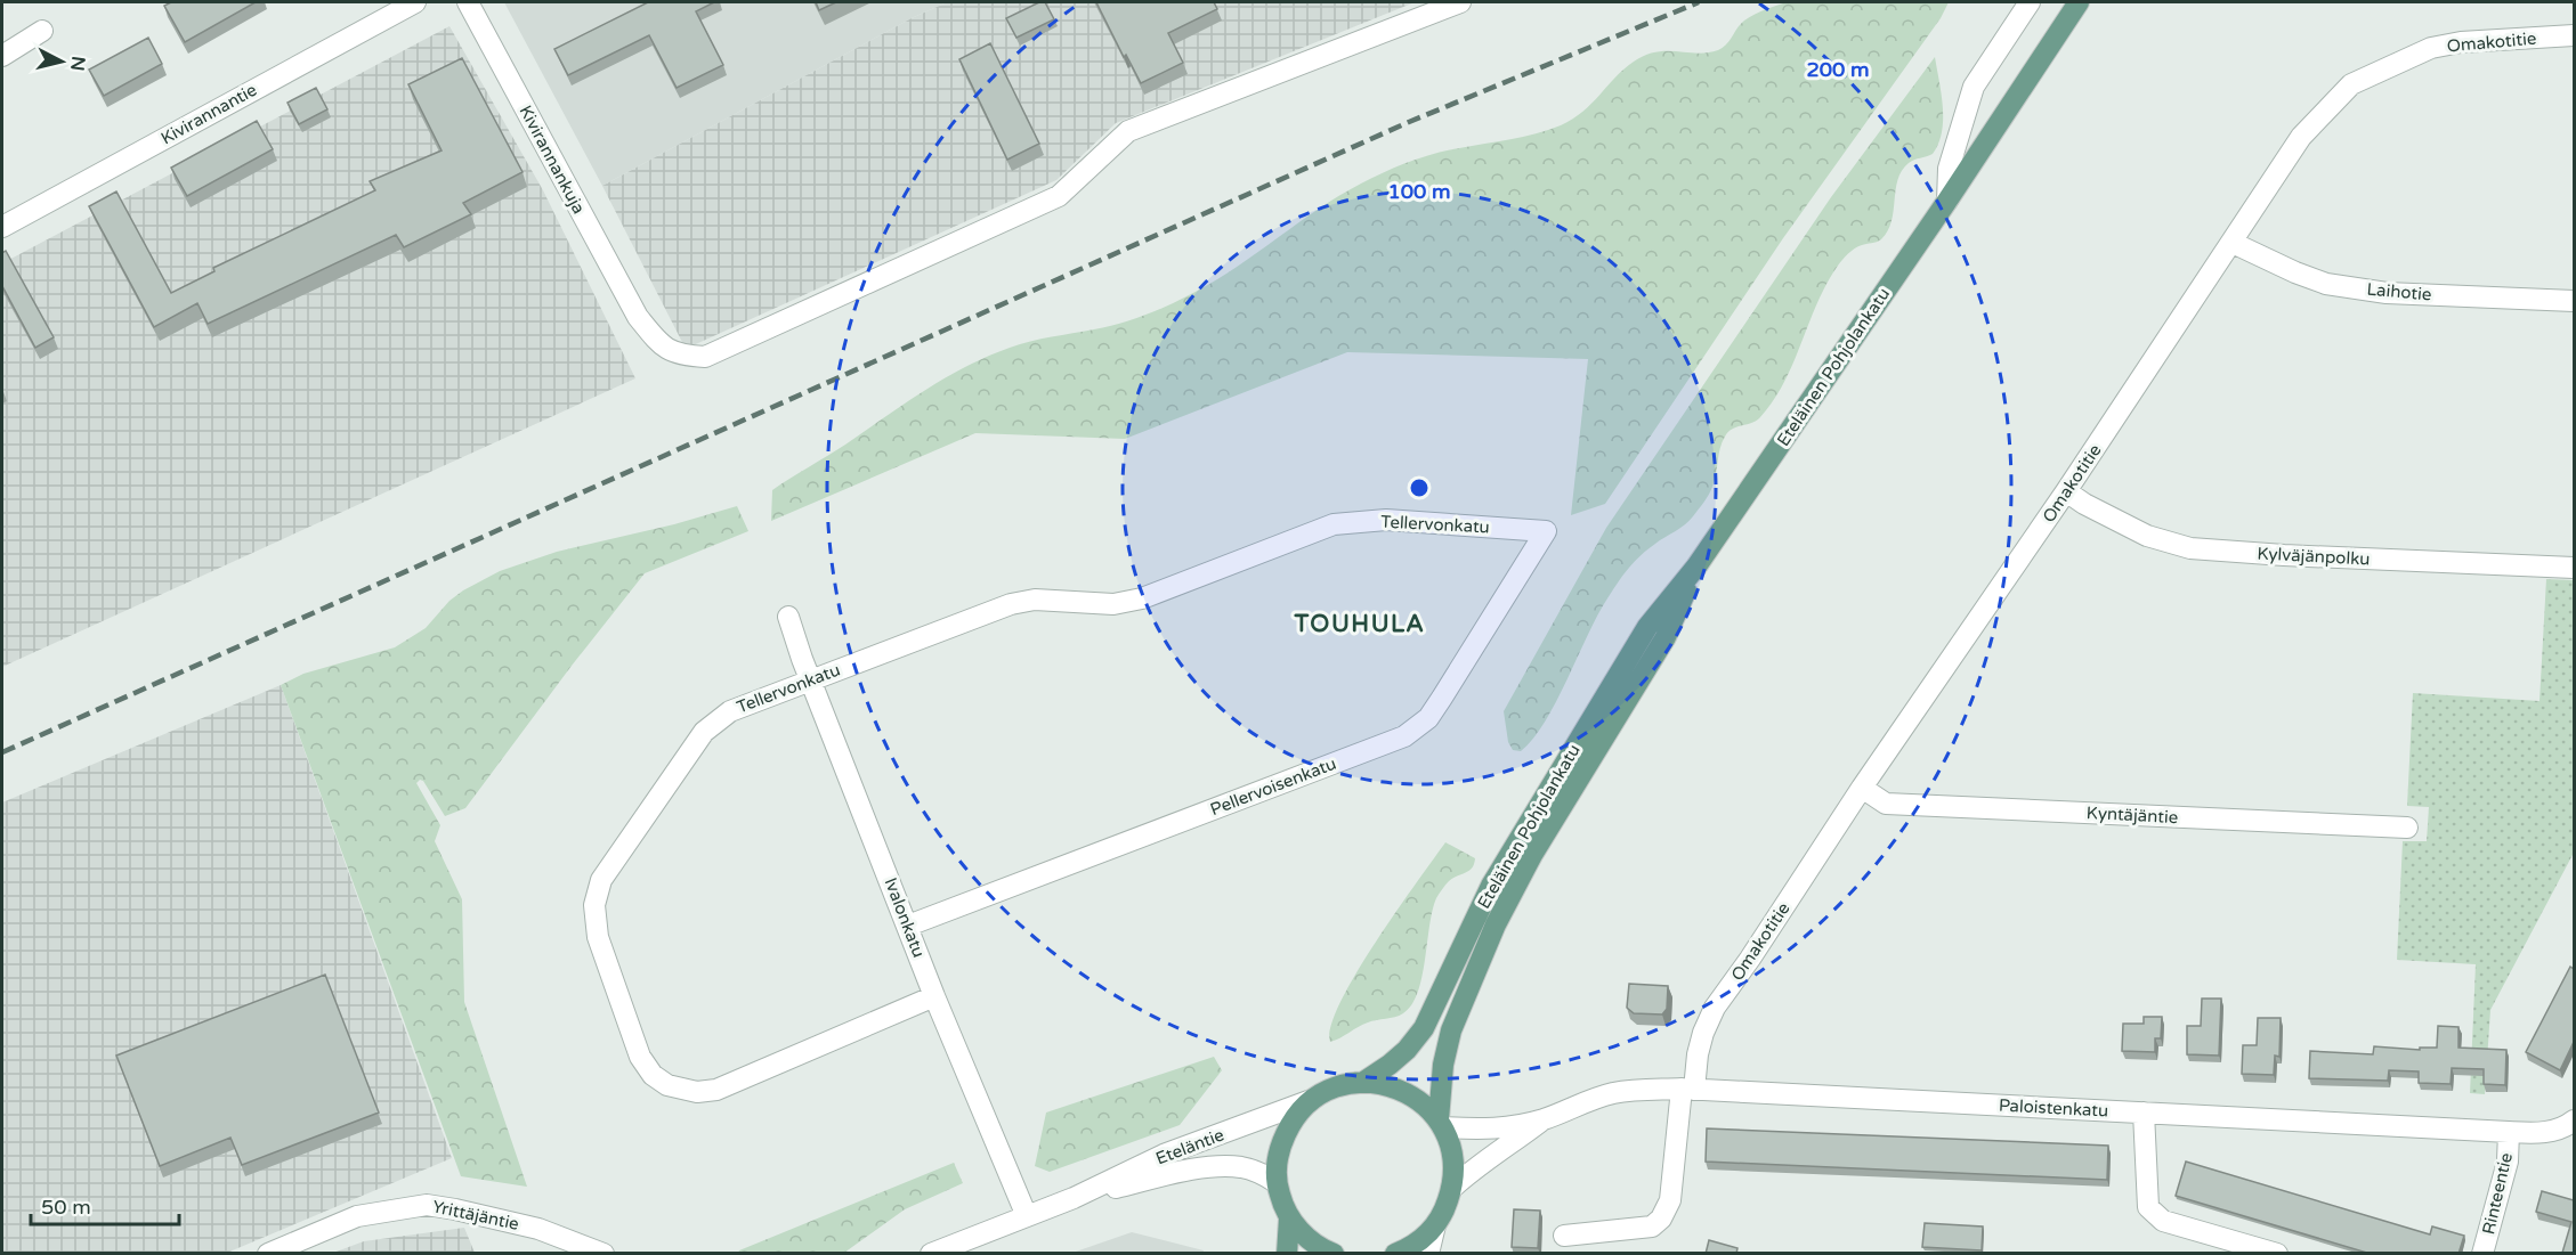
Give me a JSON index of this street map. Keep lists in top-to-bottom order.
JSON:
{
  "streets": {
    "main road": ["Eteläinen Pohjolankatu"],
    "street": [
      "Omakotitie",
      "Kivirannantie",
      "Kivirannankuja",
      "Laihotie",
      "Tellervonkatu",
      "Kylväjänpolku",
      "Pellervoisenkatu",
      "Kyntäjäntie",
      "Ivalonkatu",
      "Paloistenkatu",
      "Eteläntie",
      "Rinteentie",
      "Yrittäjäntie"
    ]
  },
  "crossings": [
    ["Omakotitie", "Laihotie"],
    ["Omakotitie", "Kylväjänpolku"],
    ["Omakotitie", "Kyntäjäntie"],
    ["Omakotitie", "Paloistenkatu"],
    ["Eteläinen Pohjolankatu", "Paloistenkatu"],
    ["Tellervonkatu", "Pellervoisenkatu"],
    ["Tellervonkatu", "Ivalonkatu"],
    ["Pellervoisenkatu", "Ivalonkatu"],
    ["Ivalonkatu", "Eteläntie"],
    ["Paloistenkatu", "Rinteentie"]
  ],
  "districts": ["TOUHULA"],
  "scale_bar": "50 m",
  "north": "right",
  "rings": ["200 m", "100 m"]
}
